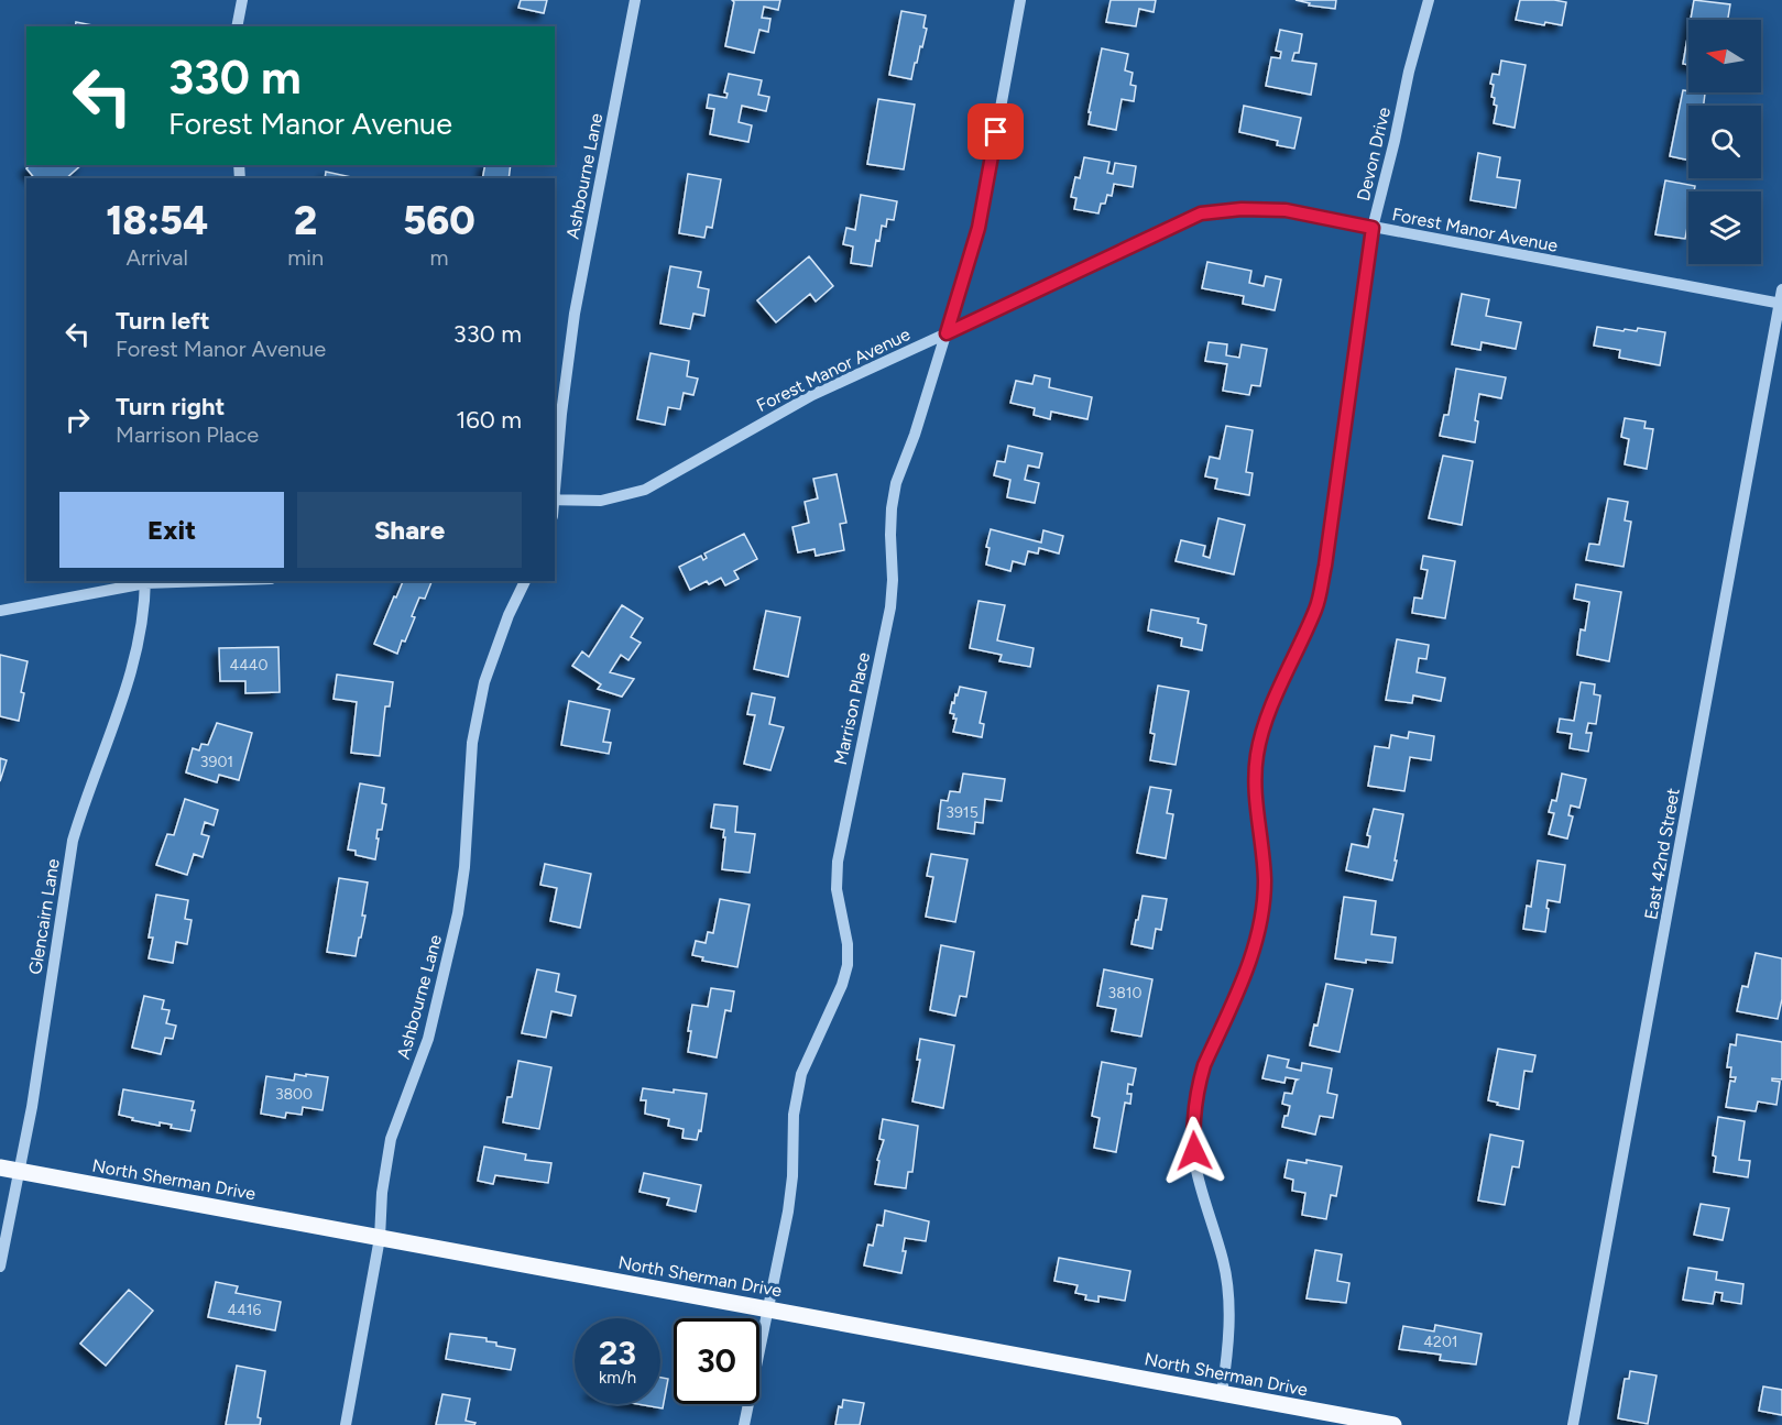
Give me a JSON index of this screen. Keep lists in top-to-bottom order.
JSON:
{
  "streets": {
    "main road": ["North Sherman Drive"],
    "street": [
      "Devon Drive",
      "Ashbourne Lane",
      "Forest Manor Avenue",
      "Marrison Place",
      "East 42nd Street",
      "Glencairn Lane"
    ]
  },
  "crossings": [
    ["Devon Drive", "Forest Manor Avenue"],
    ["Devon Drive", "North Sherman Drive"],
    ["Ashbourne Lane", "North Sherman Drive"],
    ["Forest Manor Avenue", "Marrison Place"],
    ["Forest Manor Avenue", "East 42nd Street"],
    ["Marrison Place", "North Sherman Drive"],
    ["Glencairn Lane", "North Sherman Drive"]
  ],
  "house_numbers": [
    "4440",
    "3901",
    "3915",
    "3810",
    "3800",
    "4416",
    "4201"
  ],
  "north": "left",
  "page": {
    "turn": ["330 m", "Forest Manor Avenue"],
    "eta": [
      "18:54",
      "Arrival",
      "2",
      "min",
      "560",
      "m"
    ],
    "list": [
      {
        "name": "Turn left",
        "note": "Forest Manor Avenue",
        "value": "330 m"
      },
      {
        "name": "Turn right",
        "note": "Marrison Place",
        "value": "160 m"
      }
    ],
    "buttons": ["Exit", "Share"],
    "speed": "23 km/h",
    "limit": "30"
  }
}
